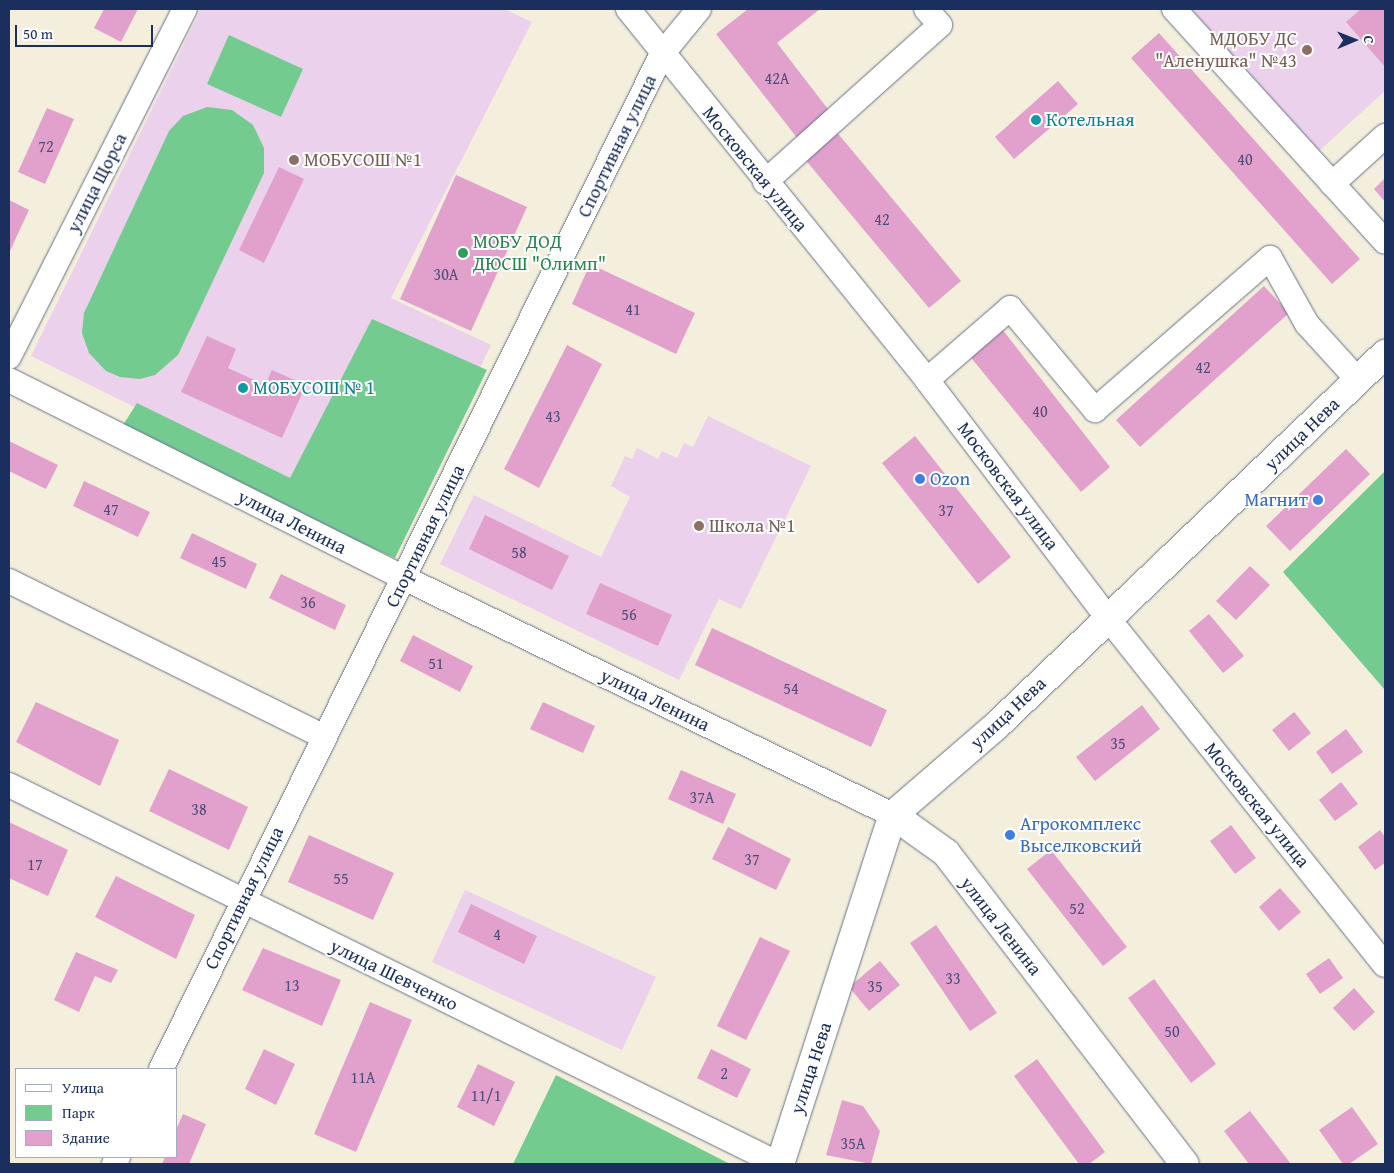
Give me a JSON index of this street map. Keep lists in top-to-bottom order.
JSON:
{
  "streets": {
    "main road": ["улица Нева", "улица Ленина"],
    "street": [
      "Спортивная улица",
      "Московская улица",
      "улица Щорса",
      "улица Шевченко"
    ]
  },
  "crossings": [
    ["Спортивная улица", "Московская улица"],
    ["Спортивная улица", "улица Ленина"],
    ["Спортивная улица", "улица Шевченко"],
    ["Московская улица", "улица Нева"],
    ["улица Нева", "улица Ленина"],
    ["улица Нева", "улица Шевченко"]
  ],
  "places": [
    "МДОБУ ДС \"Аленушка\" №43",
    "Котельная",
    "МОБУСОШ №1",
    "МОБУ ДОД ДЮСШ \"Олимп\"",
    "МОБУСОШ № 1",
    "Ozon",
    "Магнит",
    "Школа №1",
    "Агрокомплекс Выселковский"
  ],
  "house_numbers": [
    "42А",
    "72",
    "40",
    "42",
    "30А",
    "41",
    "42",
    "40",
    "43",
    "47",
    "37",
    "58",
    "45",
    "36",
    "56",
    "51",
    "54",
    "35",
    "37А",
    "38",
    "37",
    "17",
    "55",
    "52",
    "4",
    "33",
    "13",
    "35",
    "50",
    "2",
    "11А",
    "11/1",
    "35А"
  ],
  "legend": ["Улица", "Парк", "Здание"],
  "scale_bar": "50 m",
  "north": "right"
}
